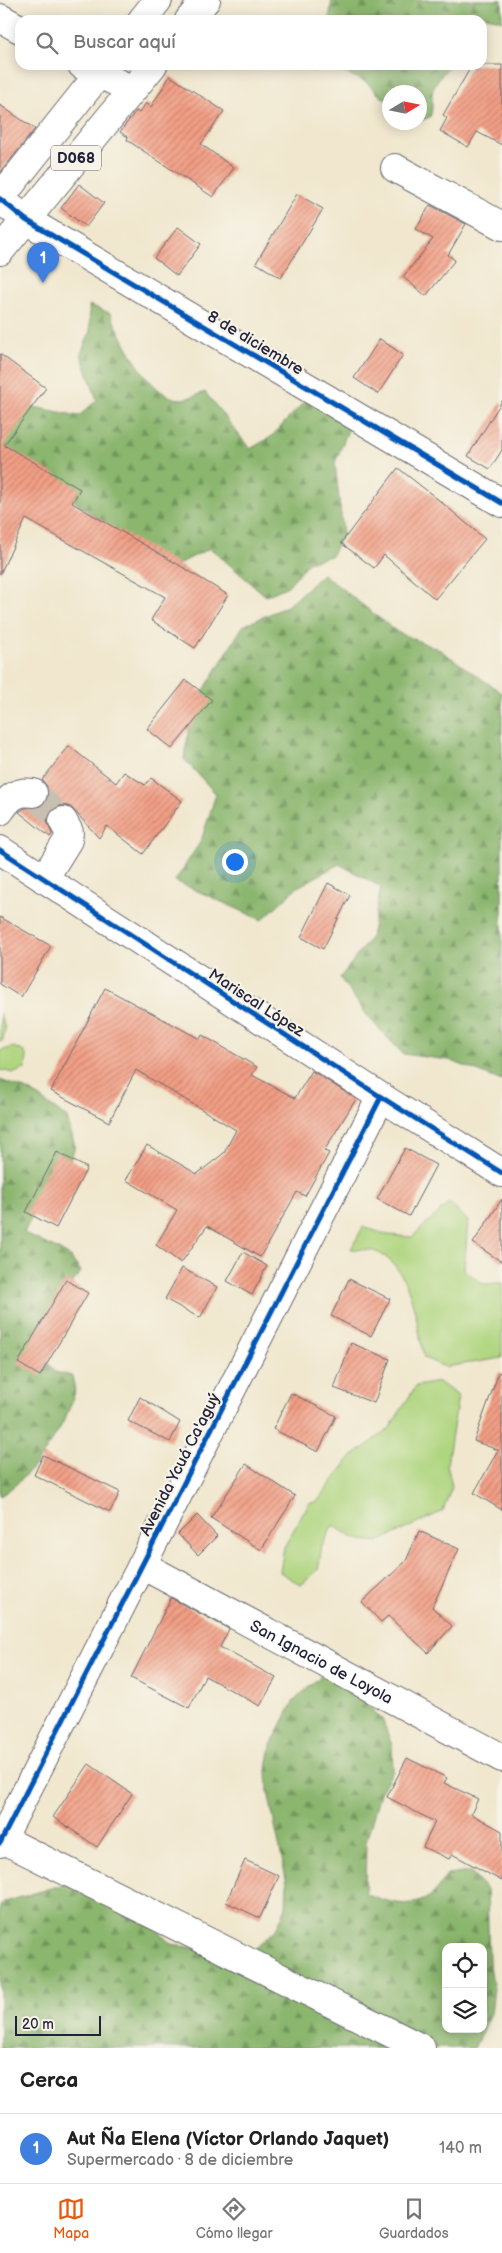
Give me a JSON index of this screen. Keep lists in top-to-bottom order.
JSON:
{
  "streets": {
    "street": [
      "D068",
      "8 de diciembre",
      "Mariscal López",
      "Avenida Ycuá Ca'aguý",
      "San Ignacio de Loyola"
    ]
  },
  "crossings": [
    ["D068", "8 de diciembre"],
    ["Mariscal López", "Avenida Ycuá Ca'aguý"],
    ["Avenida Ycuá Ca'aguý", "San Ignacio de Loyola"]
  ],
  "scale_bar": "20 m",
  "north": "right",
  "page": {
    "search": "Buscar aquí",
    "pins": "1",
    "scale": "20 m",
    "heading": "Cerca",
    "list": [
      {
        "mark": "1",
        "name": "Aut Ña Elena (Víctor Orlando Jaquet)",
        "note": "Supermercado · 8 de diciembre",
        "value": "140 m"
      }
    ],
    "nav": ["Mapa", "Cómo llegar", "Guardados"]
  }
}
